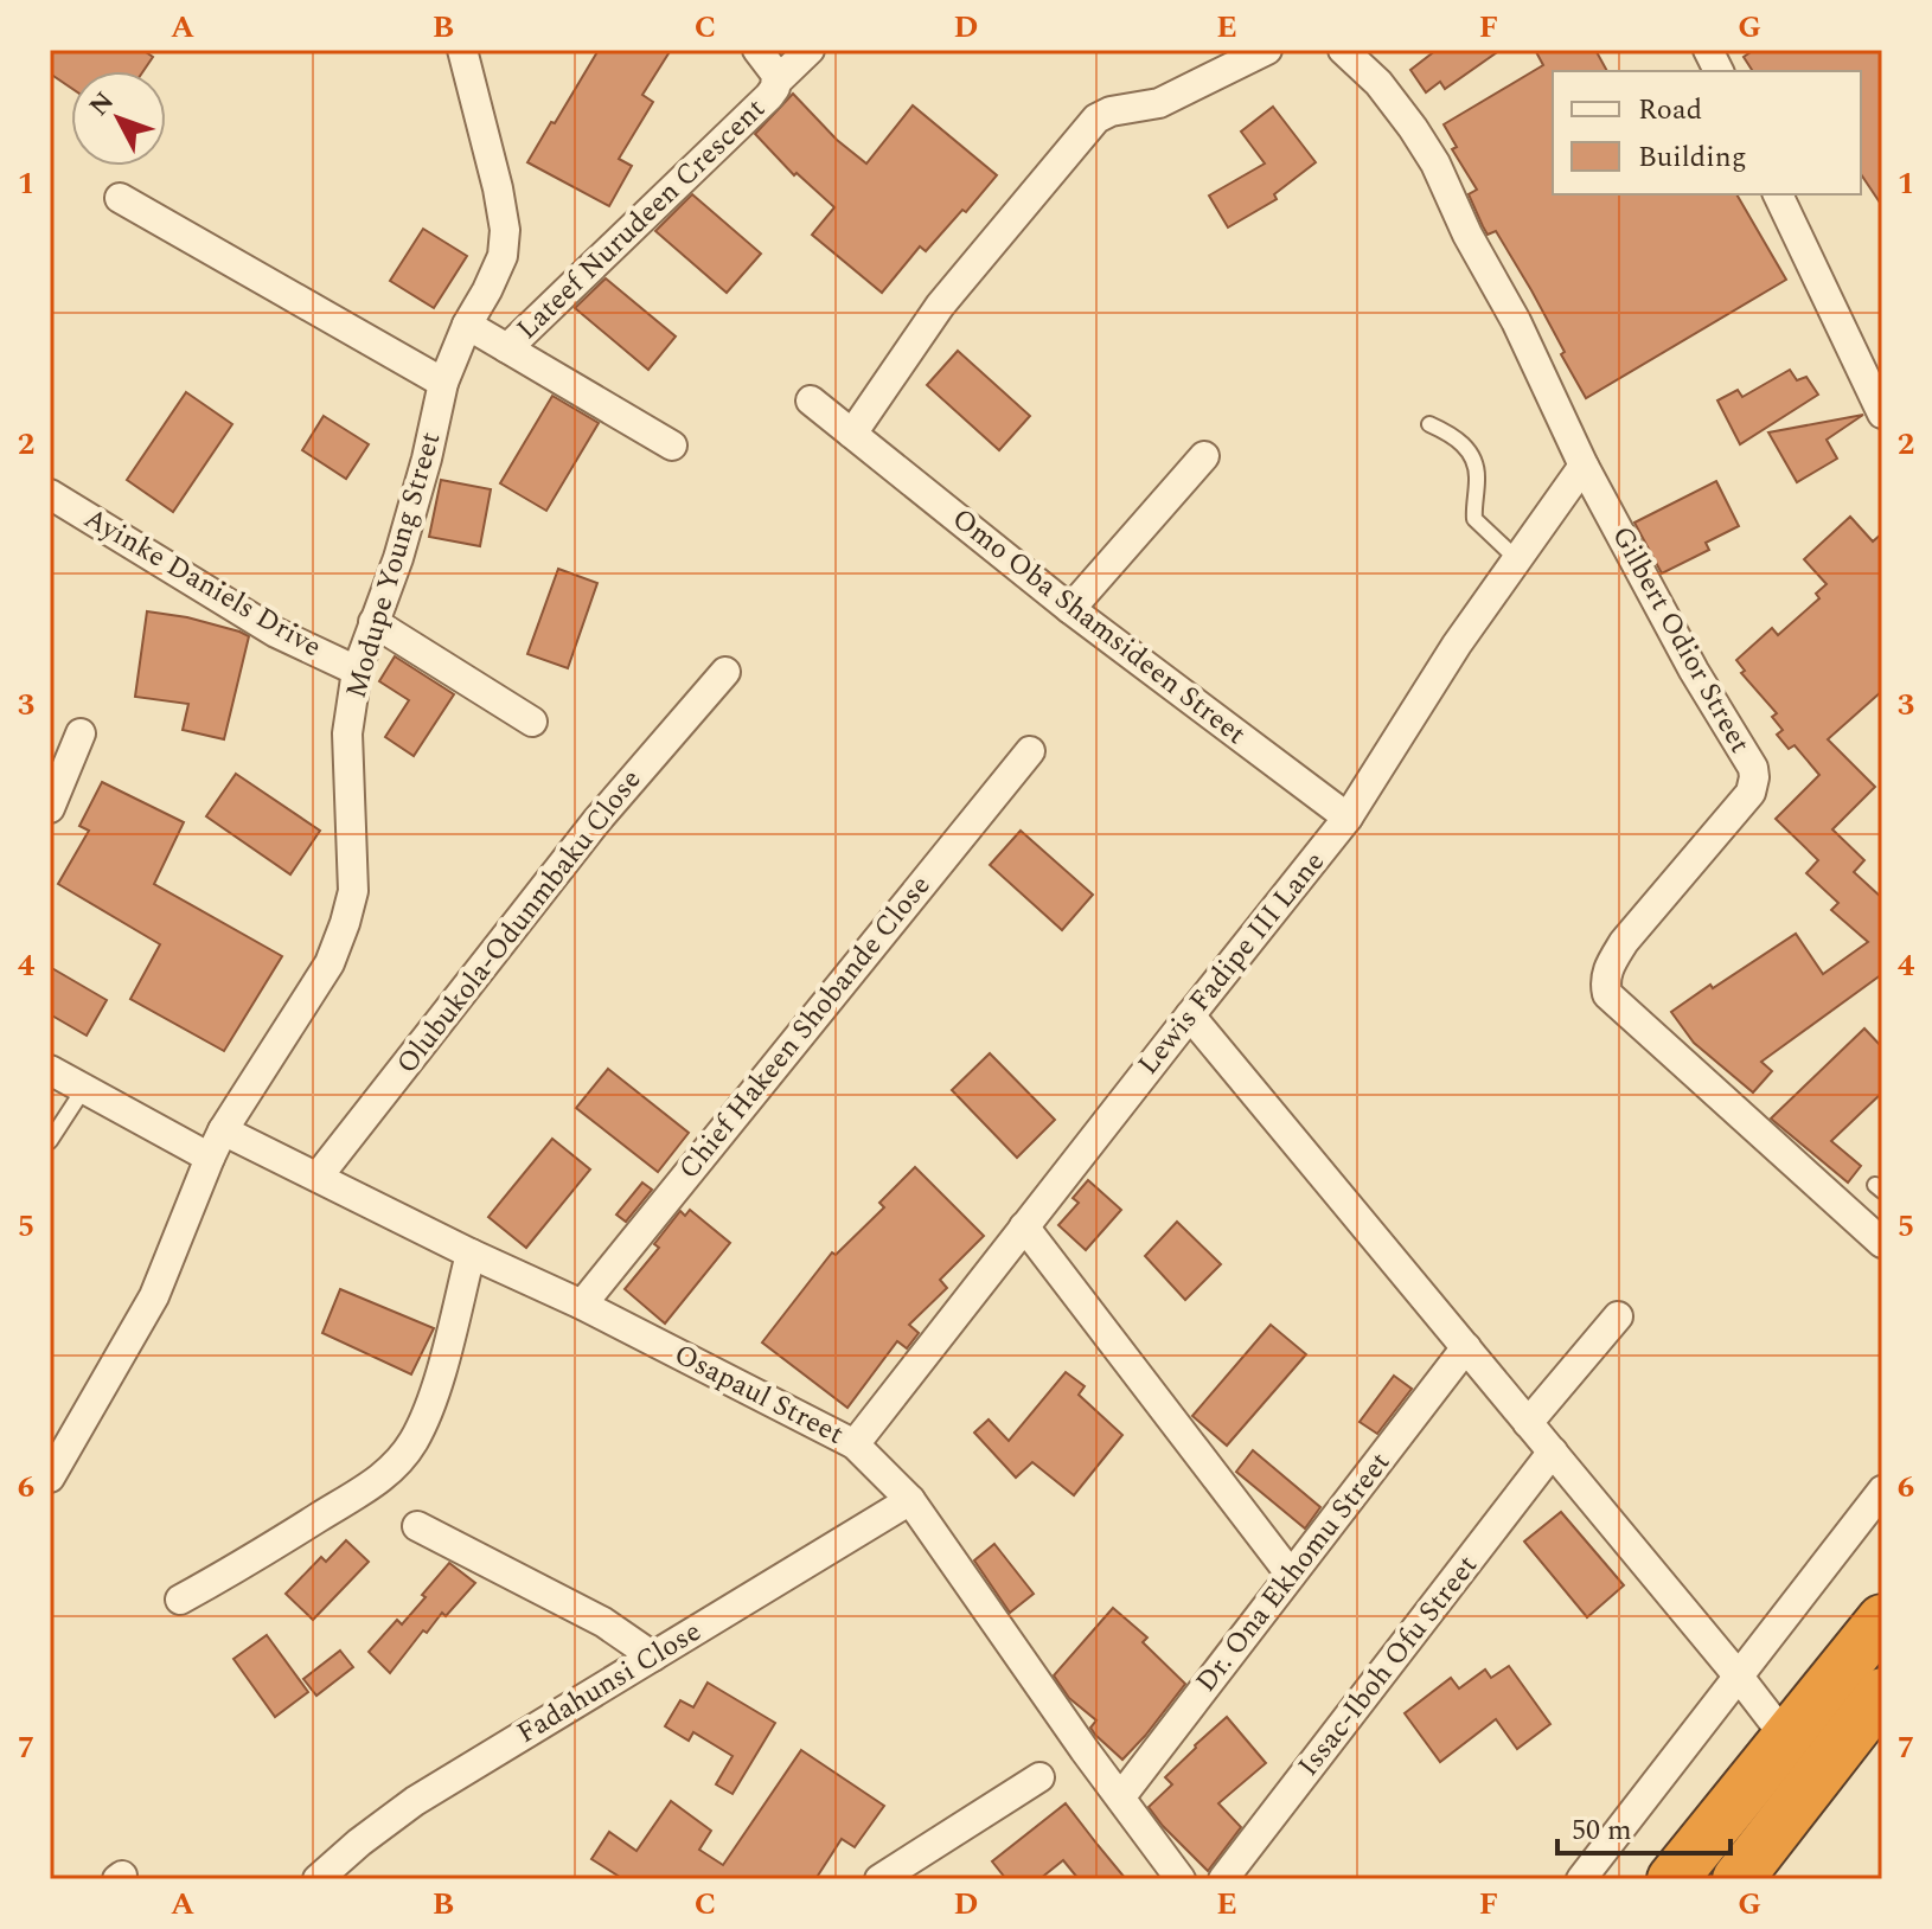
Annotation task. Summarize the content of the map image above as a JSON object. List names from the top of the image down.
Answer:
{
  "streets": {
    "street": [
      "Lateef Nurudeen Crescent",
      "Modupe Young Street",
      "Ayinke Daniels Drive",
      "Omo Oba Shamsideen Street",
      "Gilbert Odior Street",
      "Olubukola-Odunmbaku Close",
      "Lewis Fadipe III Lane",
      "Chief Hakeen Shobande Close",
      "Osapaul Street",
      "Dr. Ona Ekhomu Street",
      "Issac-Iboh Ofu Street",
      "Fadahunsi Close"
    ]
  },
  "crossings": [
    ["Lateef Nurudeen Crescent", "Modupe Young Street"],
    ["Modupe Young Street", "Ayinke Daniels Drive"],
    ["Modupe Young Street", "Osapaul Street"],
    ["Omo Oba Shamsideen Street", "Lewis Fadipe III Lane"],
    ["Gilbert Odior Street", "Lewis Fadipe III Lane"],
    ["Olubukola-Odunmbaku Close", "Osapaul Street"],
    ["Lewis Fadipe III Lane", "Osapaul Street"],
    ["Chief Hakeen Shobande Close", "Osapaul Street"],
    ["Osapaul Street", "Dr. Ona Ekhomu Street"],
    ["Osapaul Street", "Fadahunsi Close"]
  ],
  "legend": ["Road", "Building"],
  "scale_bar": "50 m",
  "north": "top left",
  "grid": {
    "columns": [
      "A",
      "B",
      "C",
      "D",
      "E",
      "F",
      "G"
    ],
    "rows": [
      "1",
      "2",
      "3",
      "4",
      "5",
      "6",
      "7"
    ]
  }
}
